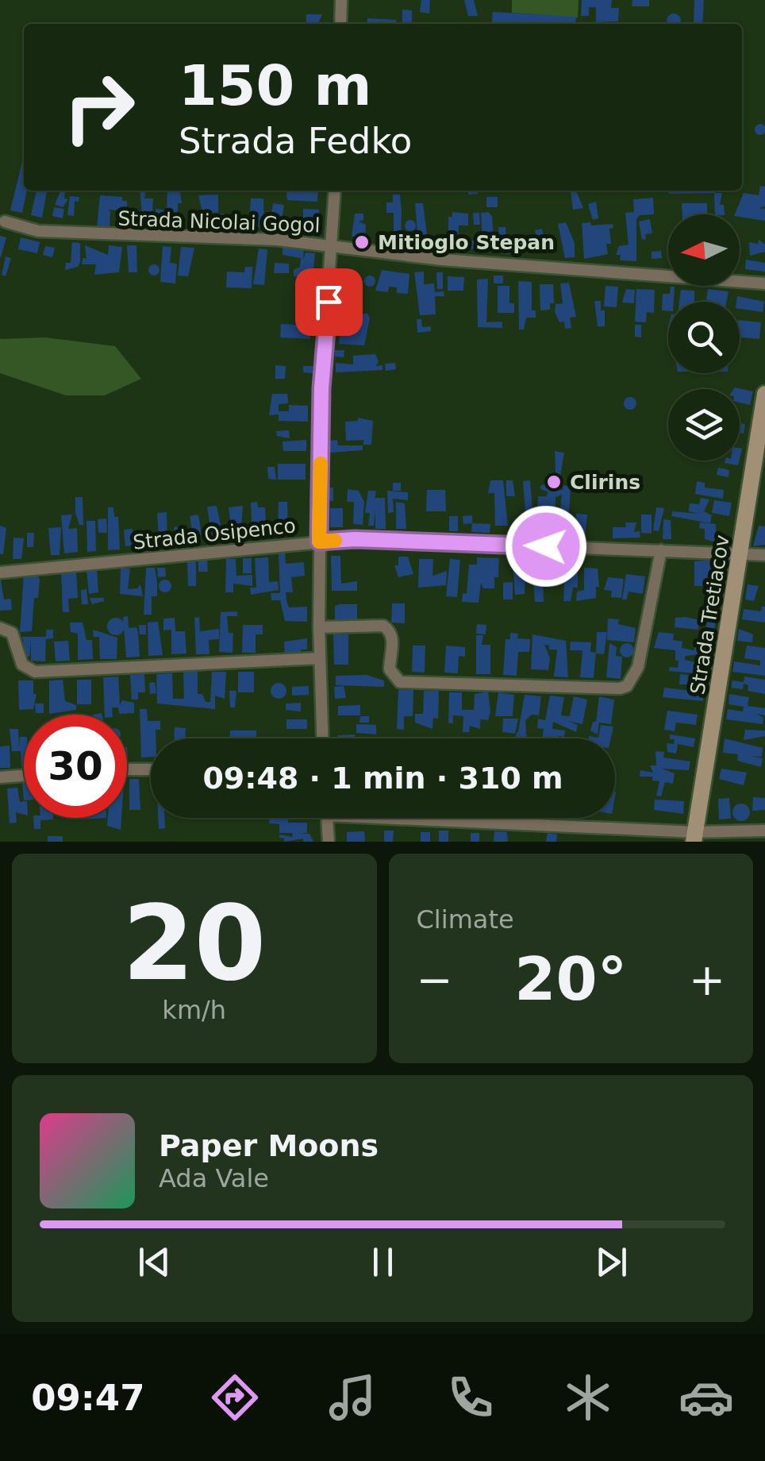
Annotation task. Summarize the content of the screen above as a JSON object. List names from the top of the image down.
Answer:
{
  "streets": {
    "street": ["Strada Nicolai Gogol", "Strada Osipenco", "Strada Tretiacov"]
  },
  "crossings": [
    ["Strada Osipenco", "Strada Tretiacov"]
  ],
  "places": ["Mitioglo Stepan", "Clirins"],
  "north": "left",
  "page": {
    "turn": ["150 m", "Strada Fedko"],
    "limit": "30",
    "trip": "09:48 · 1 min · 310 m",
    "tile": [
      ["20", "km/h"],
      "Climate"
    ],
    "heat": ["−", "20°", "+"],
    "song": ["Paper Moons", "Ada Vale"],
    "tabs": "09:47"
  }
}
